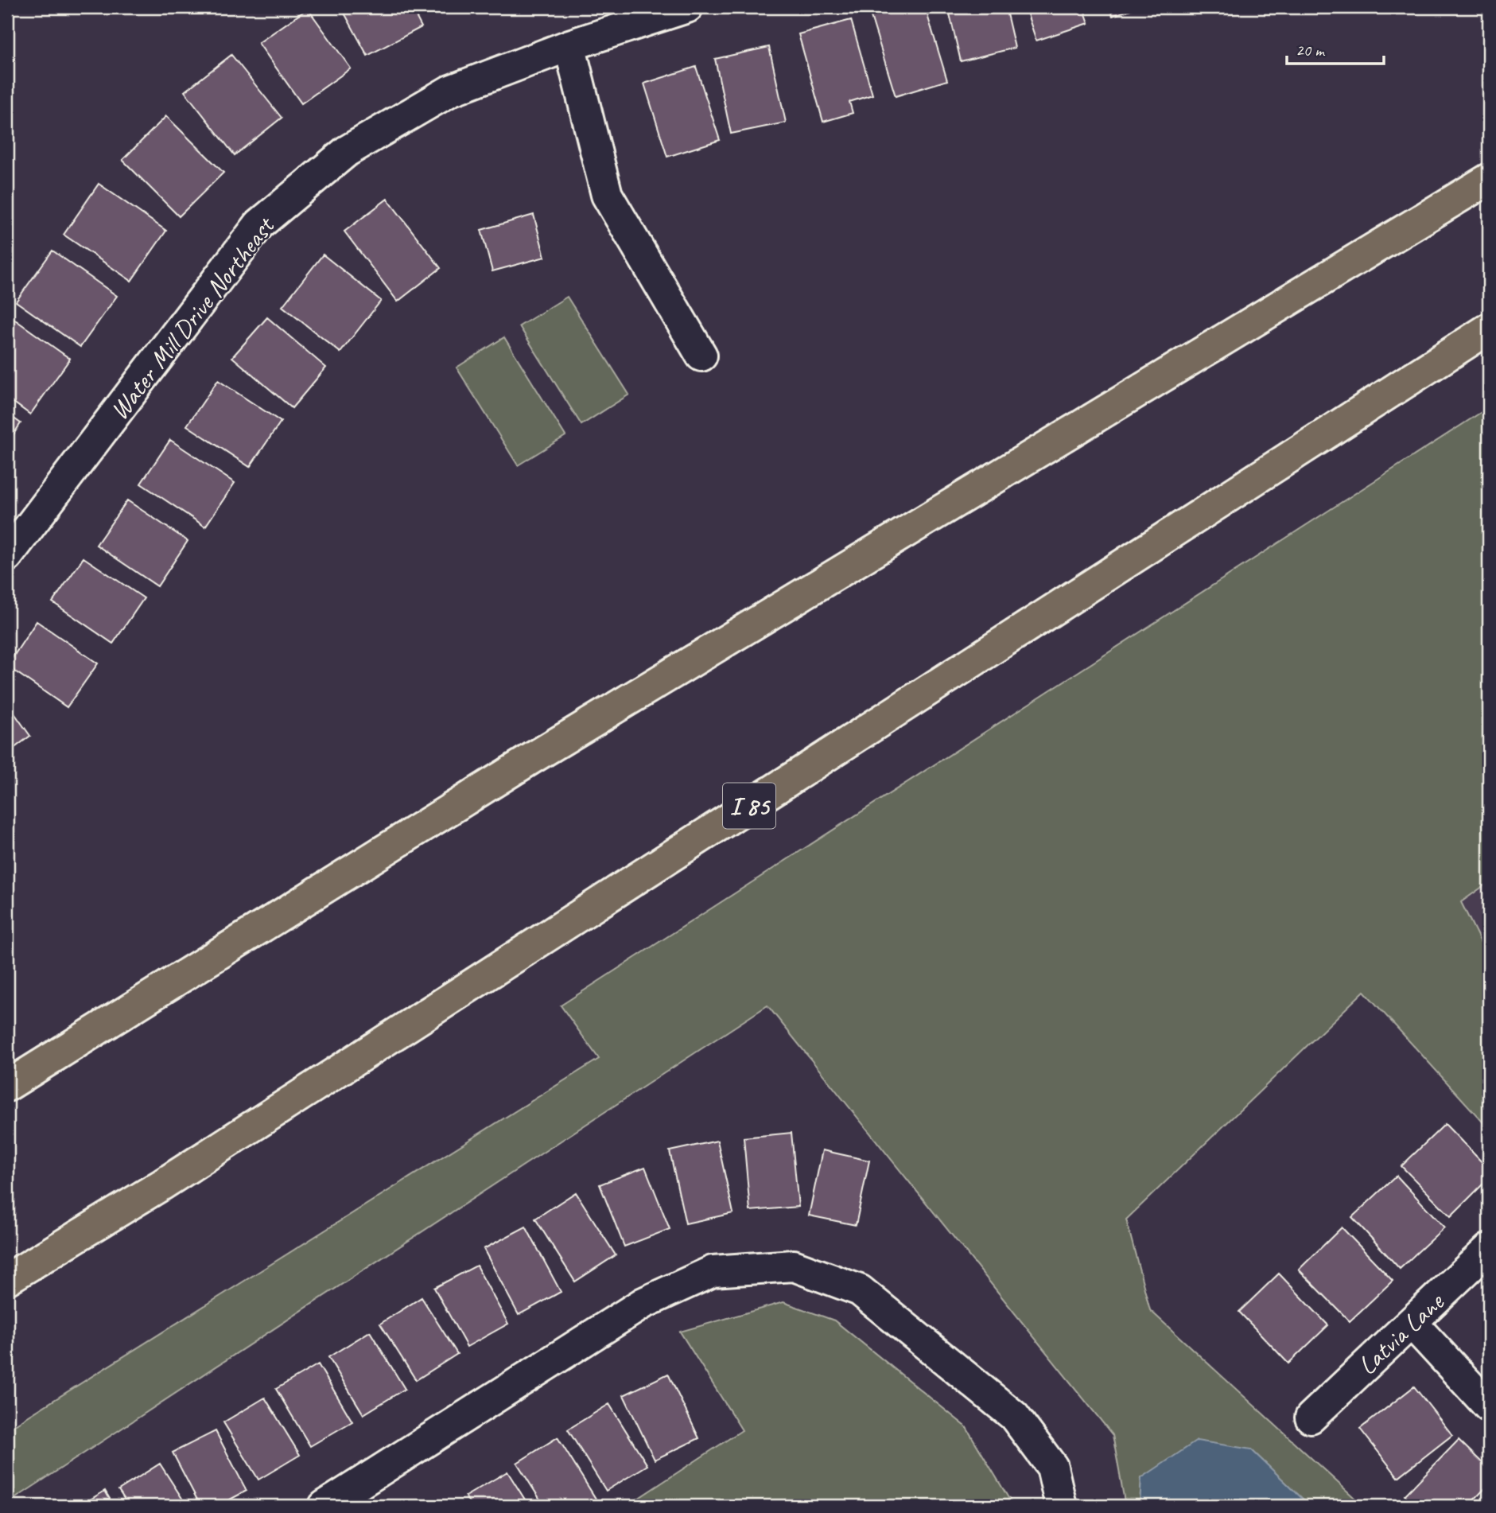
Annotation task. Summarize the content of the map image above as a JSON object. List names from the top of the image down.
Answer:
{
  "streets": {
    "highway": ["I 85"],
    "street": ["Water Mill Drive Northeast", "Latvia Lane"]
  },
  "scale_bar": "20 m"
}
